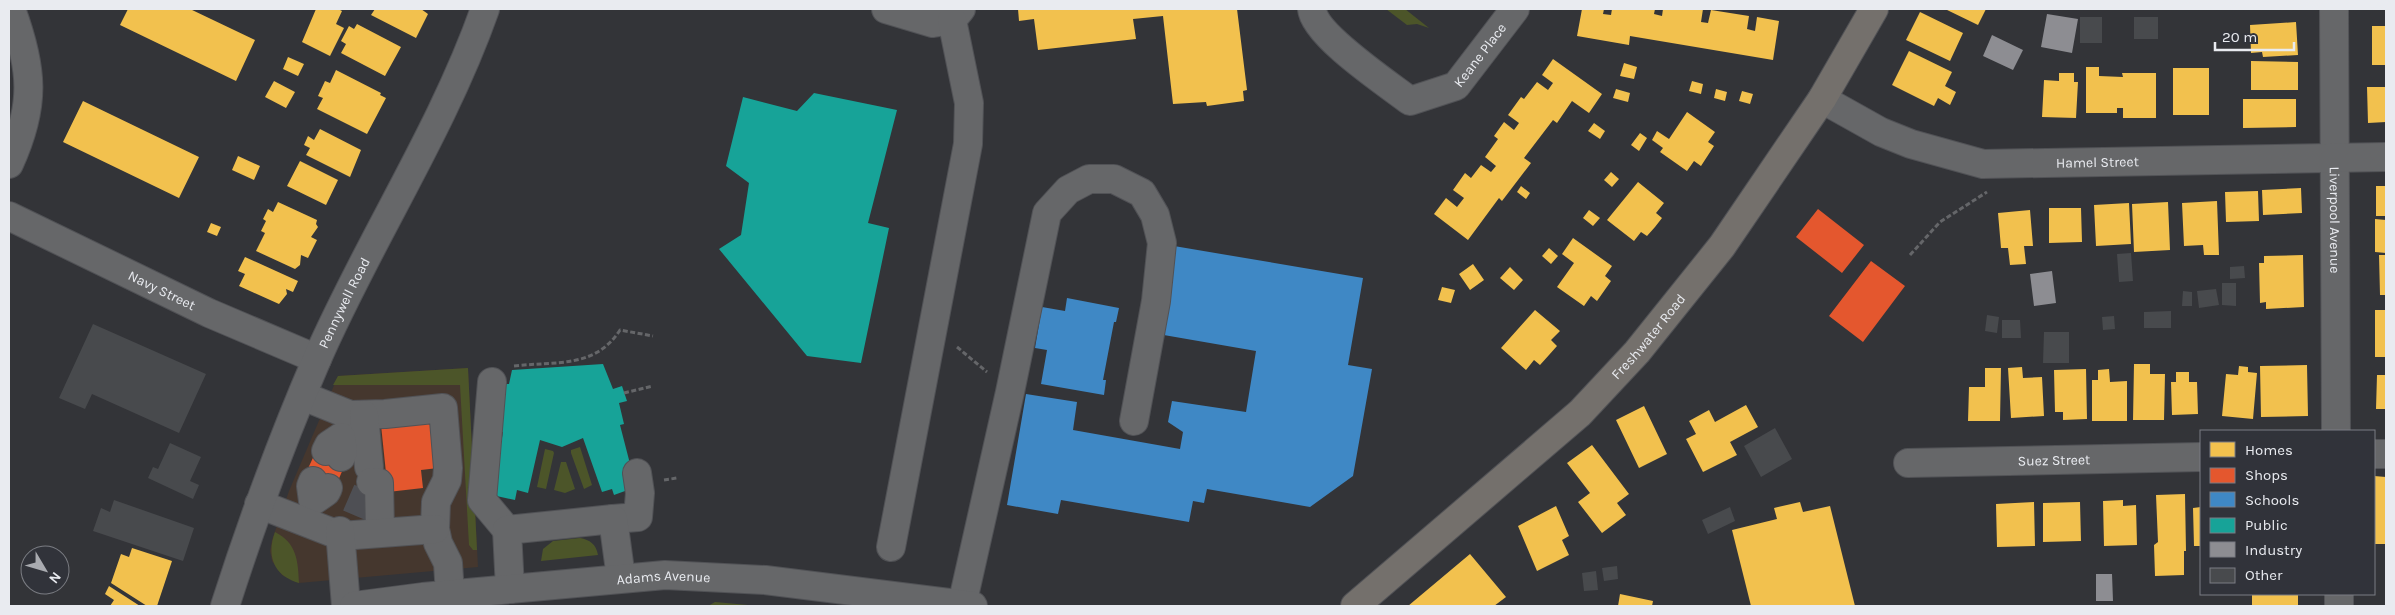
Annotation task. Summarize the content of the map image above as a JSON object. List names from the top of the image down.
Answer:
{
  "streets": {
    "main road": ["Freshwater Road"],
    "street": [
      "Keane Place",
      "Hamel Street",
      "Liverpool Avenue",
      "Navy Street",
      "Pennywell Road",
      "Suez Street",
      "Adams Avenue"
    ]
  },
  "crossings": [
    ["Hamel Street", "Liverpool Avenue"],
    ["Hamel Street", "Freshwater Road"],
    ["Navy Street", "Pennywell Road"]
  ],
  "legend": [
    "Homes",
    "Shops",
    "Schools",
    "Public",
    "Industry",
    "Other"
  ],
  "scale_bar": "20 m",
  "north": "bottom right"
}
